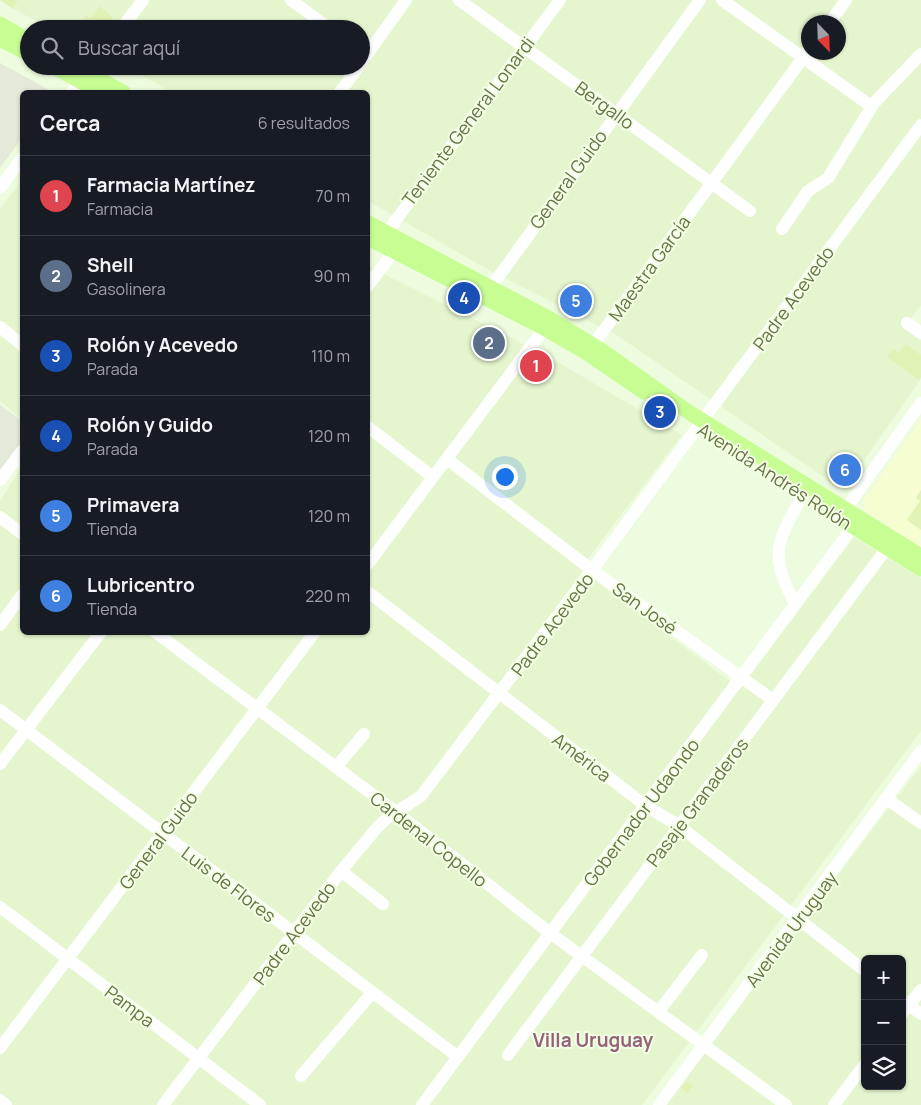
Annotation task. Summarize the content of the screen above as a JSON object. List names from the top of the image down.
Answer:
{
  "streets": {
    "main road": ["Avenida Andrés Rolón"],
    "street": [
      "Bergallo",
      "Teniente General Lonardi",
      "General Guido",
      "Maestra García",
      "Padre Acevedo",
      "San José",
      "América",
      "Pasaje Granaderos",
      "Gobernador Udaondo",
      "Cardenal Copello",
      "Luis de Flores",
      "Avenida Uruguay",
      "Pampa"
    ]
  },
  "crossings": [
    ["Bergallo", "Teniente General Lonardi"],
    ["Bergallo", "General Guido"],
    ["Bergallo", "Maestra García"],
    ["Teniente General Lonardi", "Avenida Andrés Rolón"],
    ["General Guido", "Avenida Andrés Rolón"],
    ["General Guido", "Cardenal Copello"],
    ["General Guido", "Luis de Flores"],
    ["General Guido", "Pampa"],
    ["Maestra García", "Avenida Andrés Rolón"],
    ["Padre Acevedo", "Avenida Andrés Rolón"],
    ["Padre Acevedo", "San José"],
    ["Padre Acevedo", "América"],
    ["Padre Acevedo", "Cardenal Copello"],
    ["Padre Acevedo", "Luis de Flores"],
    ["Padre Acevedo", "Pampa"],
    ["Avenida Andrés Rolón", "Pasaje Granaderos"],
    ["Avenida Andrés Rolón", "Gobernador Udaondo"],
    ["San José", "Pasaje Granaderos"],
    ["San José", "Gobernador Udaondo"],
    ["América", "Pasaje Granaderos"],
    ["América", "Gobernador Udaondo"],
    ["América", "Avenida Uruguay"],
    ["Pasaje Granaderos", "Cardenal Copello"],
    ["Gobernador Udaondo", "Cardenal Copello"],
    ["Gobernador Udaondo", "Luis de Flores"],
    ["Cardenal Copello", "Avenida Uruguay"]
  ],
  "districts": ["Villa Uruguay"],
  "north": "bottom right",
  "page": {
    "search": "Buscar aquí",
    "heading": ["Cerca", "6 resultados"],
    "list": [
      {
        "mark": "1",
        "name": "Farmacia Martínez",
        "note": "Farmacia",
        "value": "70 m"
      },
      {
        "mark": "2",
        "name": "Shell",
        "note": "Gasolinera",
        "value": "90 m"
      },
      {
        "mark": "3",
        "name": "Rolón y Acevedo",
        "note": "Parada",
        "value": "110 m"
      },
      {
        "mark": "4",
        "name": "Rolón y Guido",
        "note": "Parada",
        "value": "120 m"
      },
      {
        "mark": "5",
        "name": "Primavera",
        "note": "Tienda",
        "value": "120 m"
      },
      {
        "mark": "6",
        "name": "Lubricentro",
        "note": "Tienda",
        "value": "220 m"
      }
    ],
    "pins": [
      "4",
      "5",
      "2",
      "1",
      "3",
      "6"
    ],
    "map_buttons": ["+", "−"]
  }
}
